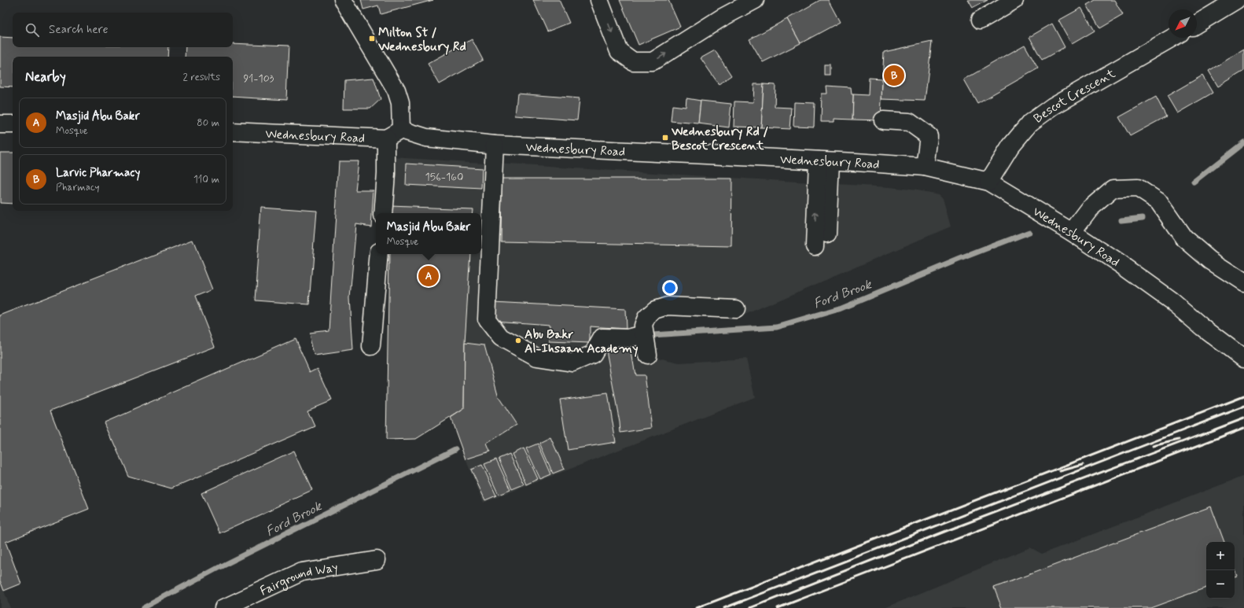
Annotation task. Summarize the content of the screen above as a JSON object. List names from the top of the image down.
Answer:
{
  "streets": {
    "street": ["Bescot Crescent", "Wednesbury Road", "Fairground Way"]
  },
  "crossings": [
    ["Bescot Crescent", "Wednesbury Road"]
  ],
  "water": ["Ford Brook"],
  "places": {
    "transit": ["Milton St / Wednesbury Rd", "Wednesbury Rd / Bescot Crescent"],
    "other": ["Abu Bakr Al-Ihsaan Academy"]
  },
  "house_numbers": ["91-103", "156-160"],
  "north": "bottom left",
  "page": {
    "search": "Search here",
    "heading": ["Nearby", "2 results"],
    "pins": ["B", "A"],
    "list": [
      {
        "mark": "A",
        "name": "Masjid Abu Bakr",
        "note": "Mosque",
        "value": "80 m"
      },
      {
        "mark": "B",
        "name": "Larvic Pharmacy",
        "note": "Pharmacy",
        "value": "110 m"
      }
    ],
    "popup": ["Masjid Abu Bakr", "Mosque"],
    "map_buttons": ["+", "−"]
  }
}
